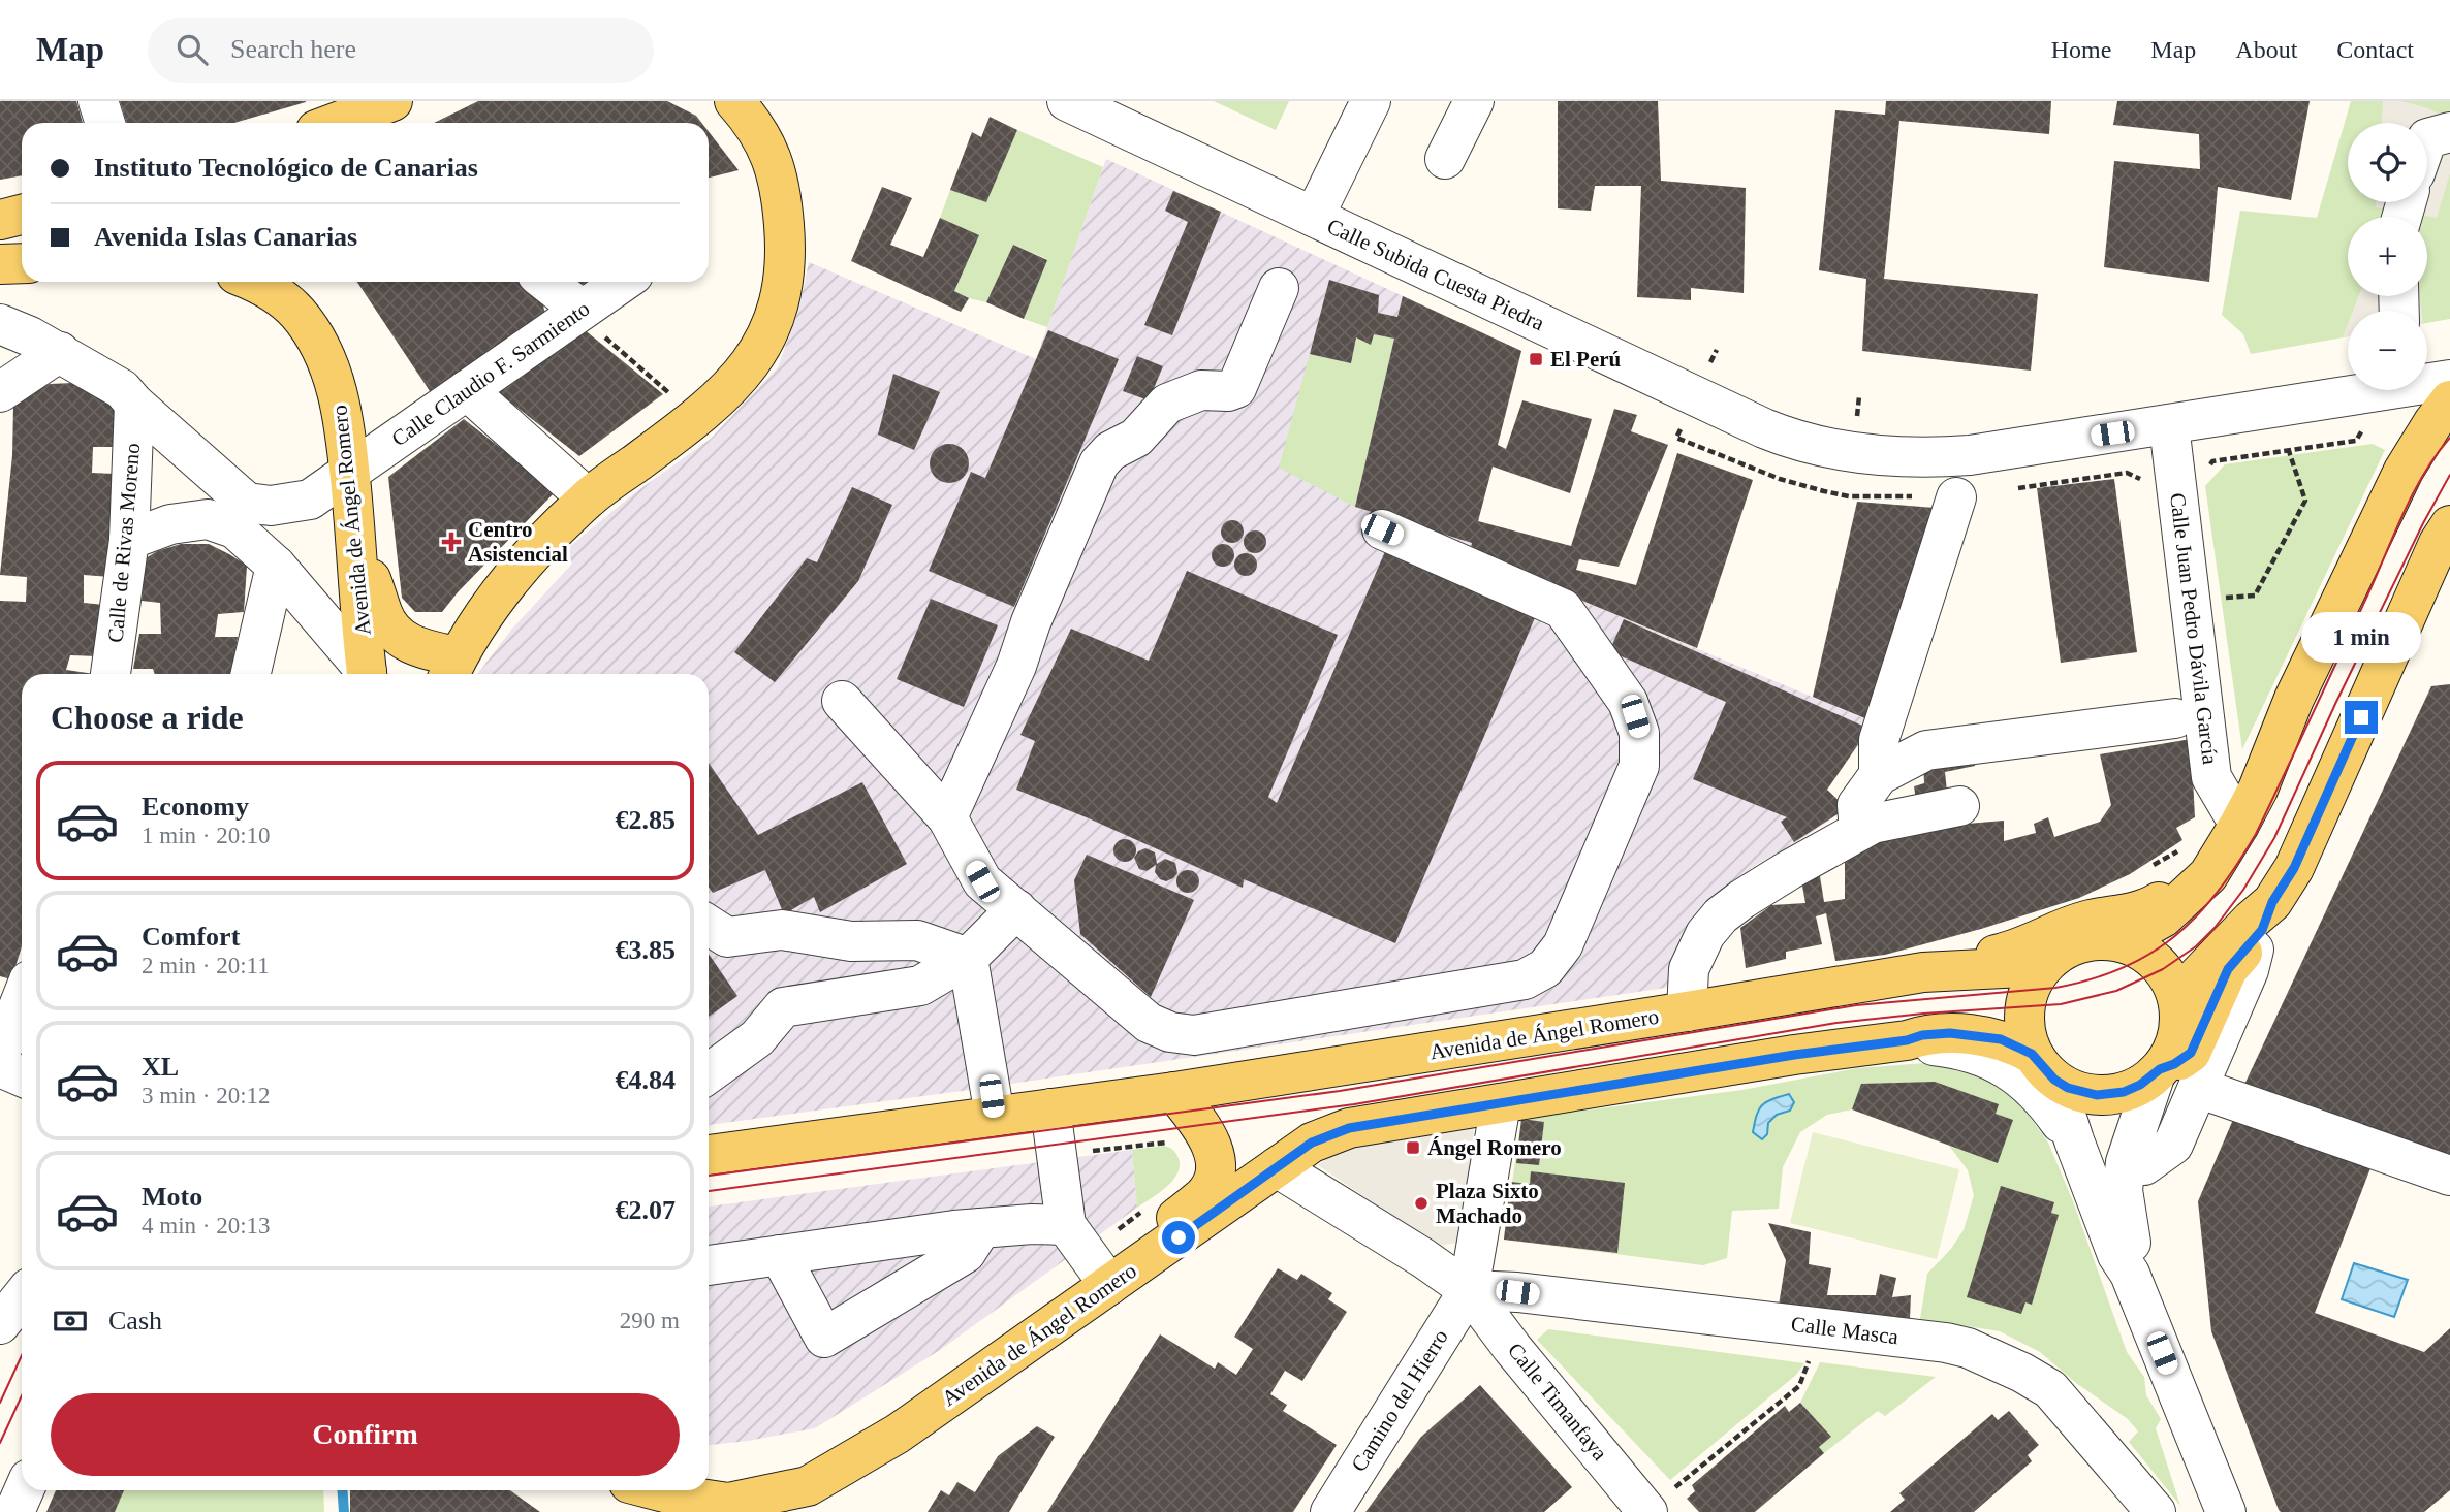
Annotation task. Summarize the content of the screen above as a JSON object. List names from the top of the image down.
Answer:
{
  "streets": {
    "main road": ["Avenida de Ángel Romero"],
    "street": [
      "Calle Subida Cuesta Piedra",
      "Calle Claudio F. Sarmiento",
      "Calle de Rivas Moreno",
      "Calle Juan Pedro Dávila García",
      "Calle Masca",
      "Camino del Hierro",
      "Calle Timanfaya"
    ]
  },
  "crossings": [
    ["Calle Subida Cuesta Piedra", "Calle Juan Pedro Dávila García"],
    ["Calle Claudio F. Sarmiento", "Avenida de Ángel Romero"],
    ["Calle Claudio F. Sarmiento", "Calle de Rivas Moreno"],
    ["Calle Masca", "Camino del Hierro"],
    ["Calle Masca", "Calle Timanfaya"],
    ["Camino del Hierro", "Calle Timanfaya"]
  ],
  "places": {
    "transit": ["El Perú", "Ángel Romero"],
    "health": ["Centro Asistencial"],
    "other": ["Plaza Sixto Machado"]
  },
  "page": {
    "header": "Map",
    "search": "Search here",
    "nav": [
      "Home",
      "Map",
      "About",
      "Contact"
    ],
    "map_buttons": ["+", "−"],
    "banner": ["Instituto Tecnológico de Canarias", "Avenida Islas Canarias"],
    "bubble": "1 min",
    "heading": "Choose a ride",
    "list": [
      {
        "name": "Economy",
        "note": "1 min · 20:10",
        "value": "€2.85"
      },
      {
        "name": "Comfort",
        "note": "2 min · 20:11",
        "value": "€3.85"
      },
      {
        "name": "XL",
        "note": "3 min · 20:12",
        "value": "€4.84"
      },
      {
        "name": "Moto",
        "note": "4 min · 20:13",
        "value": "€2.07"
      }
    ],
    "pay": ["Cash", "290 m"],
    "buttons": "Confirm"
  }
}
